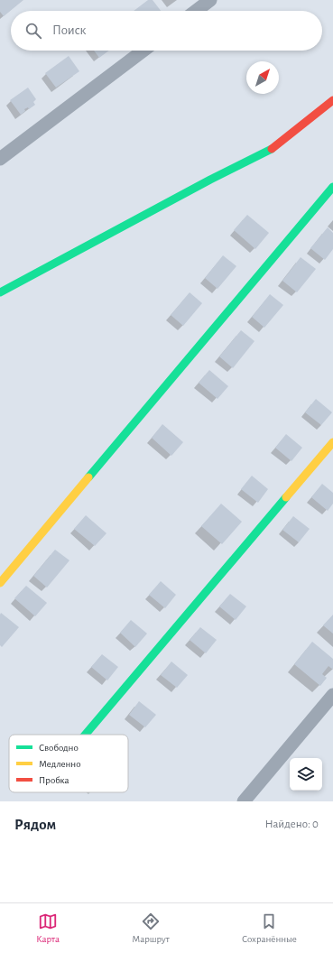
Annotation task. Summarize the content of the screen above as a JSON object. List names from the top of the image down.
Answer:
{
  "legend": ["Свободно", "Медленно", "Пробка"],
  "north": "top right",
  "page": {
    "search": "Поиск",
    "heading": ["Рядом", "Найдено: 0"],
    "nav": ["Карта", "Маршрут", "Сохранённые"]
  }
}
